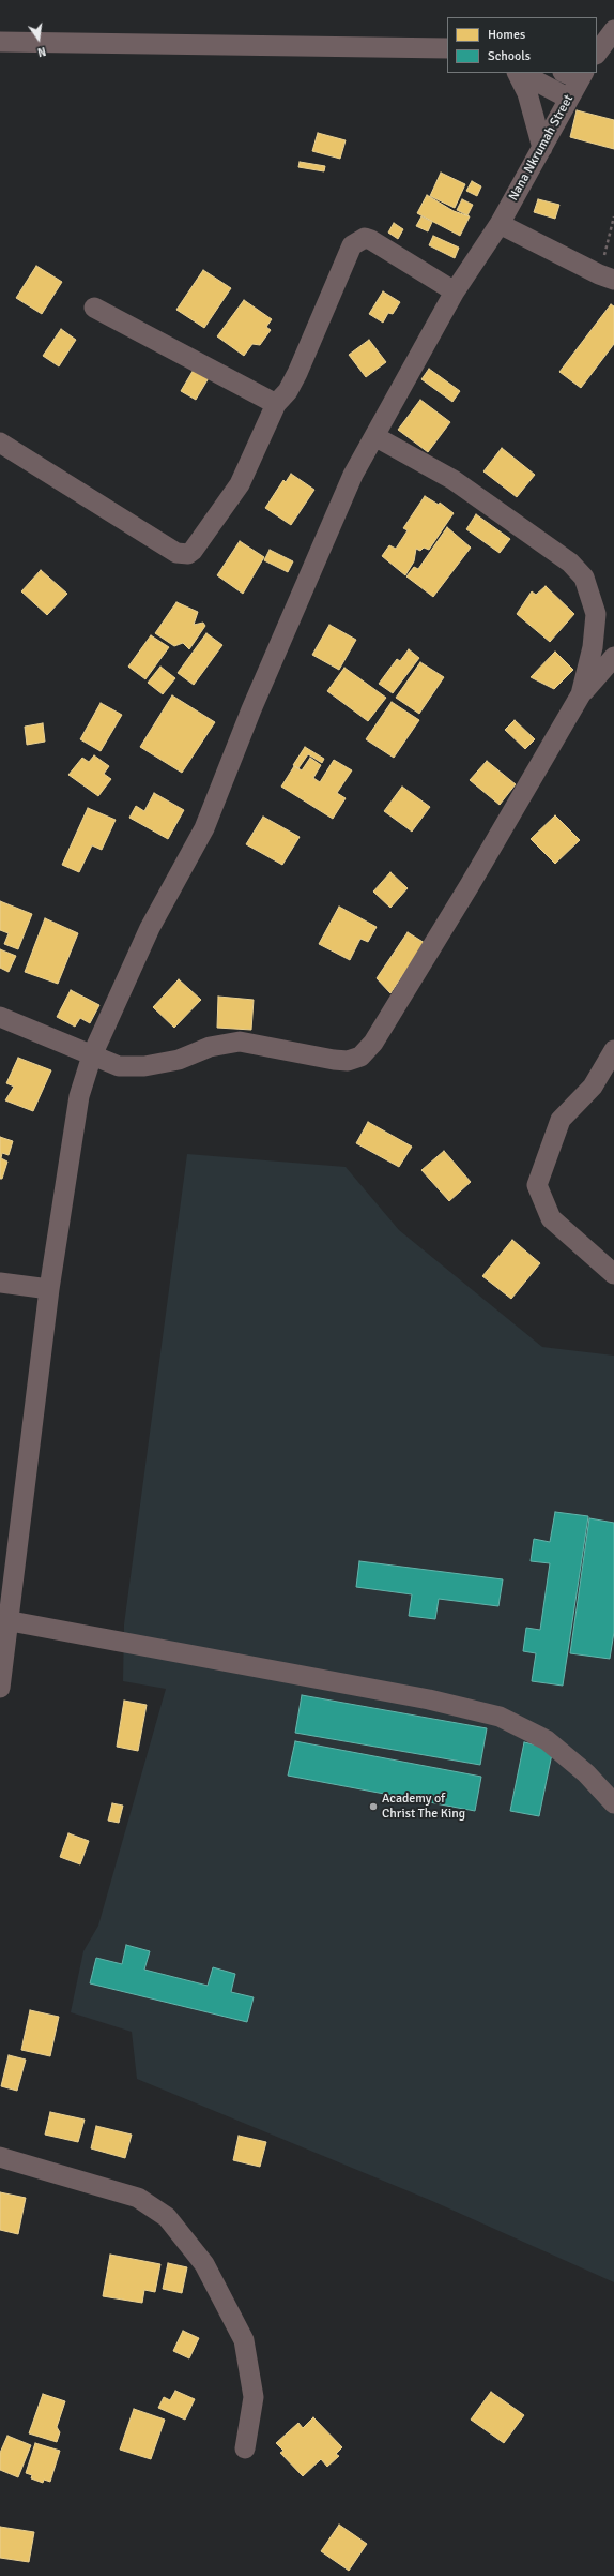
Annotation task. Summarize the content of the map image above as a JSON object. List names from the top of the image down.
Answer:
{
  "streets": {
    "street": ["Nana Nkrumah Street"]
  },
  "places": ["Academy of Christ The King"],
  "legend": ["Homes", "Schools"],
  "north": "bottom"
}
